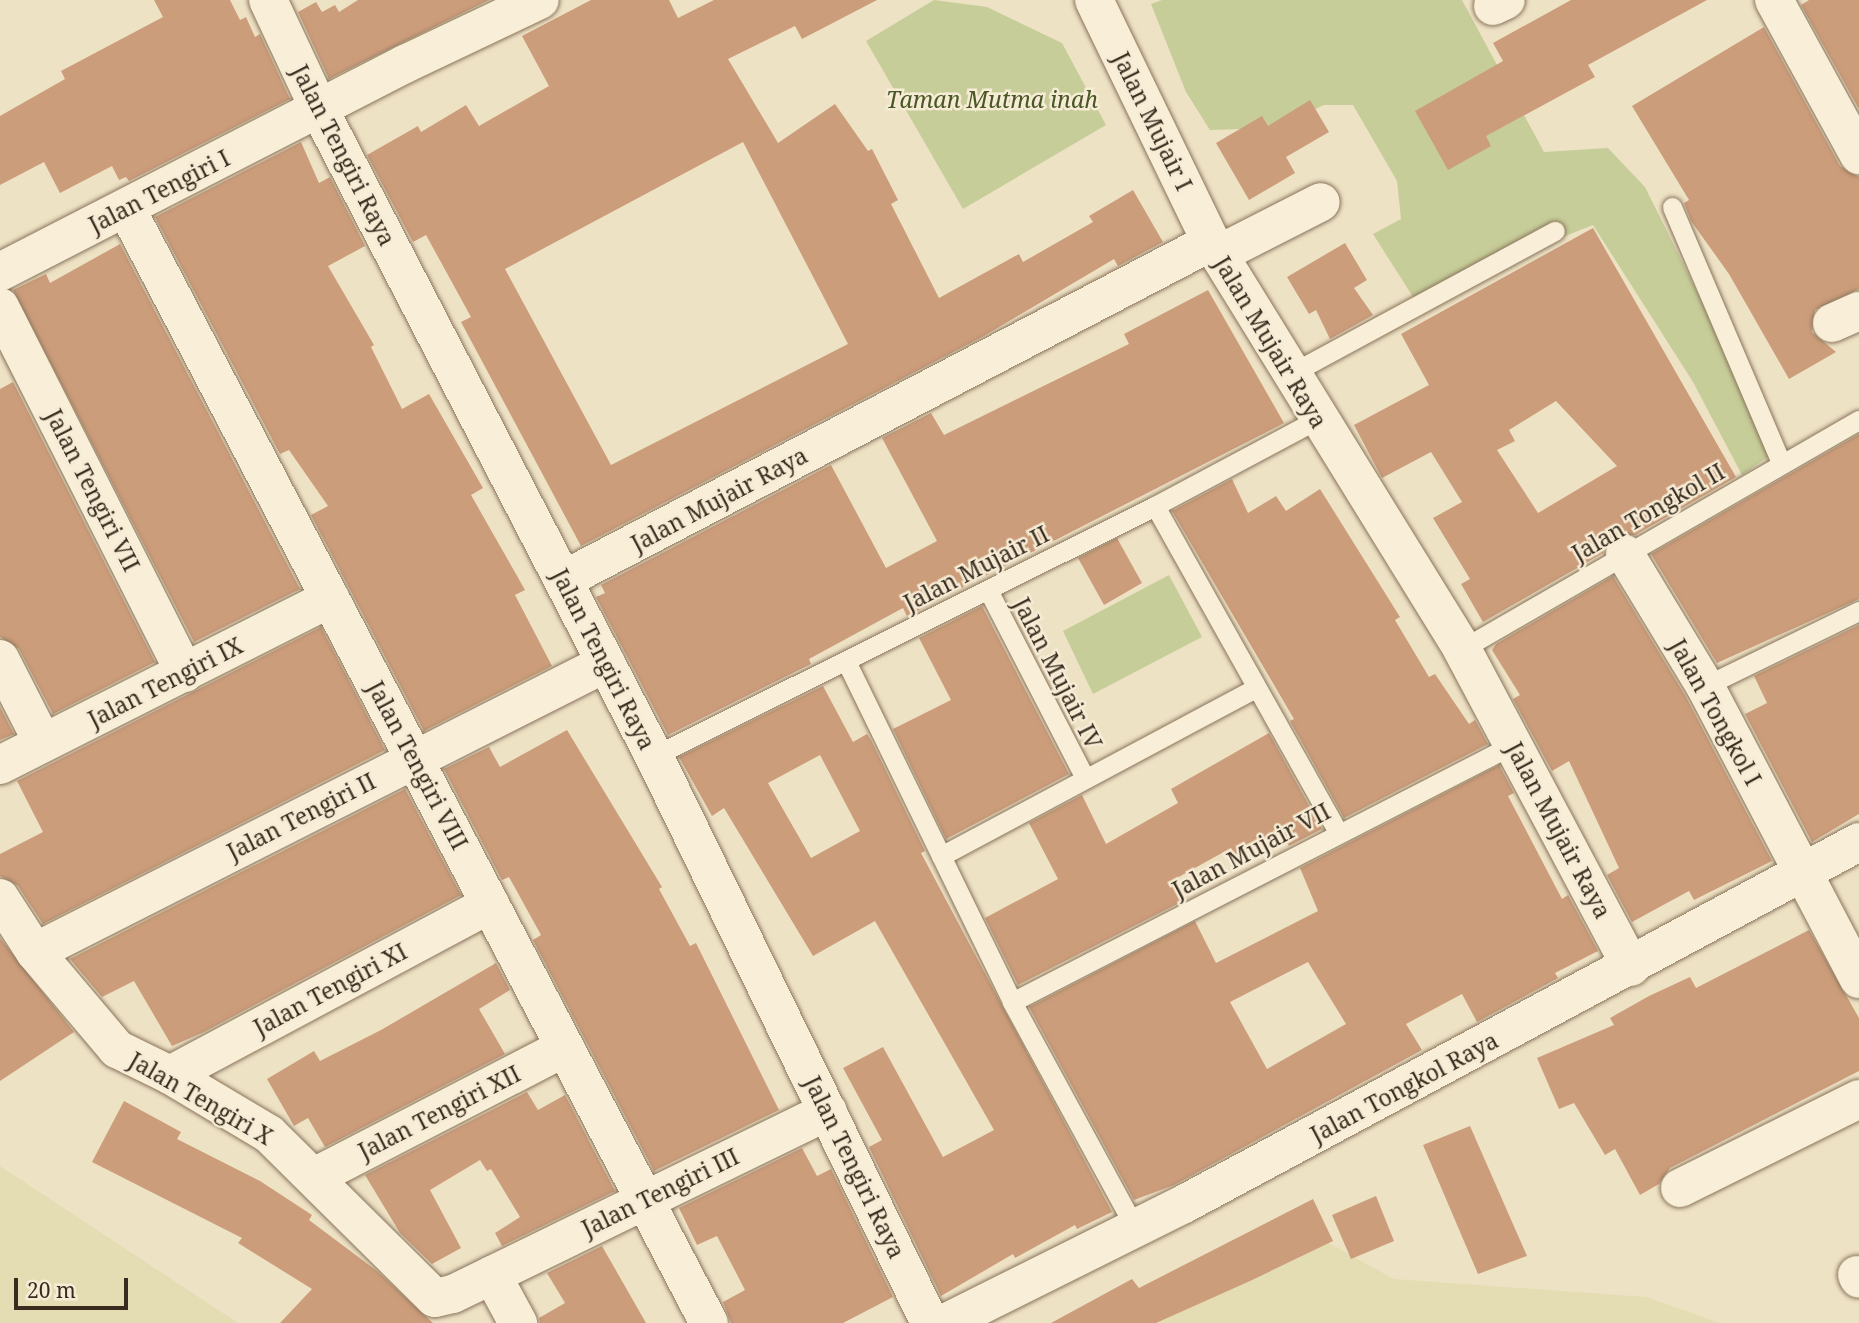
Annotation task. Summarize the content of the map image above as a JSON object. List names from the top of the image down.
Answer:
{
  "streets": {
    "street": [
      "Jalan Mujair I",
      "Jalan Tengiri Raya",
      "Jalan Tengiri I",
      "Jalan Mujair Raya",
      "Jalan Tengiri VII",
      "Jalan Tengiri IX",
      "Jalan Tongkol I",
      "Jalan Tengiri VIII",
      "Jalan Tengiri II",
      "Jalan Tengiri XI",
      "Jalan Tongkol Raya",
      "Jalan Tengiri X",
      "Jalan Tengiri XII",
      "Jalan Tengiri III"
    ],
    "lane": [
      "Jalan Tongkol II",
      "Jalan Mujair II",
      "Jalan Mujair IV",
      "Jalan Mujair VII"
    ]
  },
  "crossings": [
    ["Jalan Mujair I", "Jalan Mujair Raya"],
    ["Jalan Tengiri Raya", "Jalan Tengiri I"],
    ["Jalan Tengiri Raya", "Jalan Mujair Raya"],
    ["Jalan Tengiri Raya", "Jalan Mujair II"],
    ["Jalan Tengiri Raya", "Jalan Tengiri II"],
    ["Jalan Tengiri Raya", "Jalan Tengiri III"],
    ["Jalan Tengiri I", "Jalan Tengiri VIII"],
    ["Jalan Mujair Raya", "Jalan Tongkol II"],
    ["Jalan Mujair Raya", "Jalan Mujair II"],
    ["Jalan Mujair Raya", "Jalan Mujair VII"],
    ["Jalan Mujair Raya", "Jalan Tongkol Raya"],
    ["Jalan Tengiri VII", "Jalan Tengiri IX"],
    ["Jalan Tongkol II", "Jalan Tongkol I"],
    ["Jalan Mujair II", "Jalan Mujair IV"],
    ["Jalan Tengiri IX", "Jalan Tengiri VIII"],
    ["Jalan Tongkol I", "Jalan Tongkol Raya"],
    ["Jalan Tengiri VIII", "Jalan Tengiri II"],
    ["Jalan Tengiri VIII", "Jalan Tengiri XI"],
    ["Jalan Tengiri VIII", "Jalan Tengiri XII"],
    ["Jalan Tengiri VIII", "Jalan Tengiri III"],
    ["Jalan Tengiri II", "Jalan Tengiri X"],
    ["Jalan Tengiri XI", "Jalan Tengiri X"],
    ["Jalan Tengiri X", "Jalan Tengiri XII"],
    ["Jalan Tengiri X", "Jalan Tengiri III"]
  ],
  "parks": ["Taman Mutma inah"],
  "scale_bar": "20 m"
}
